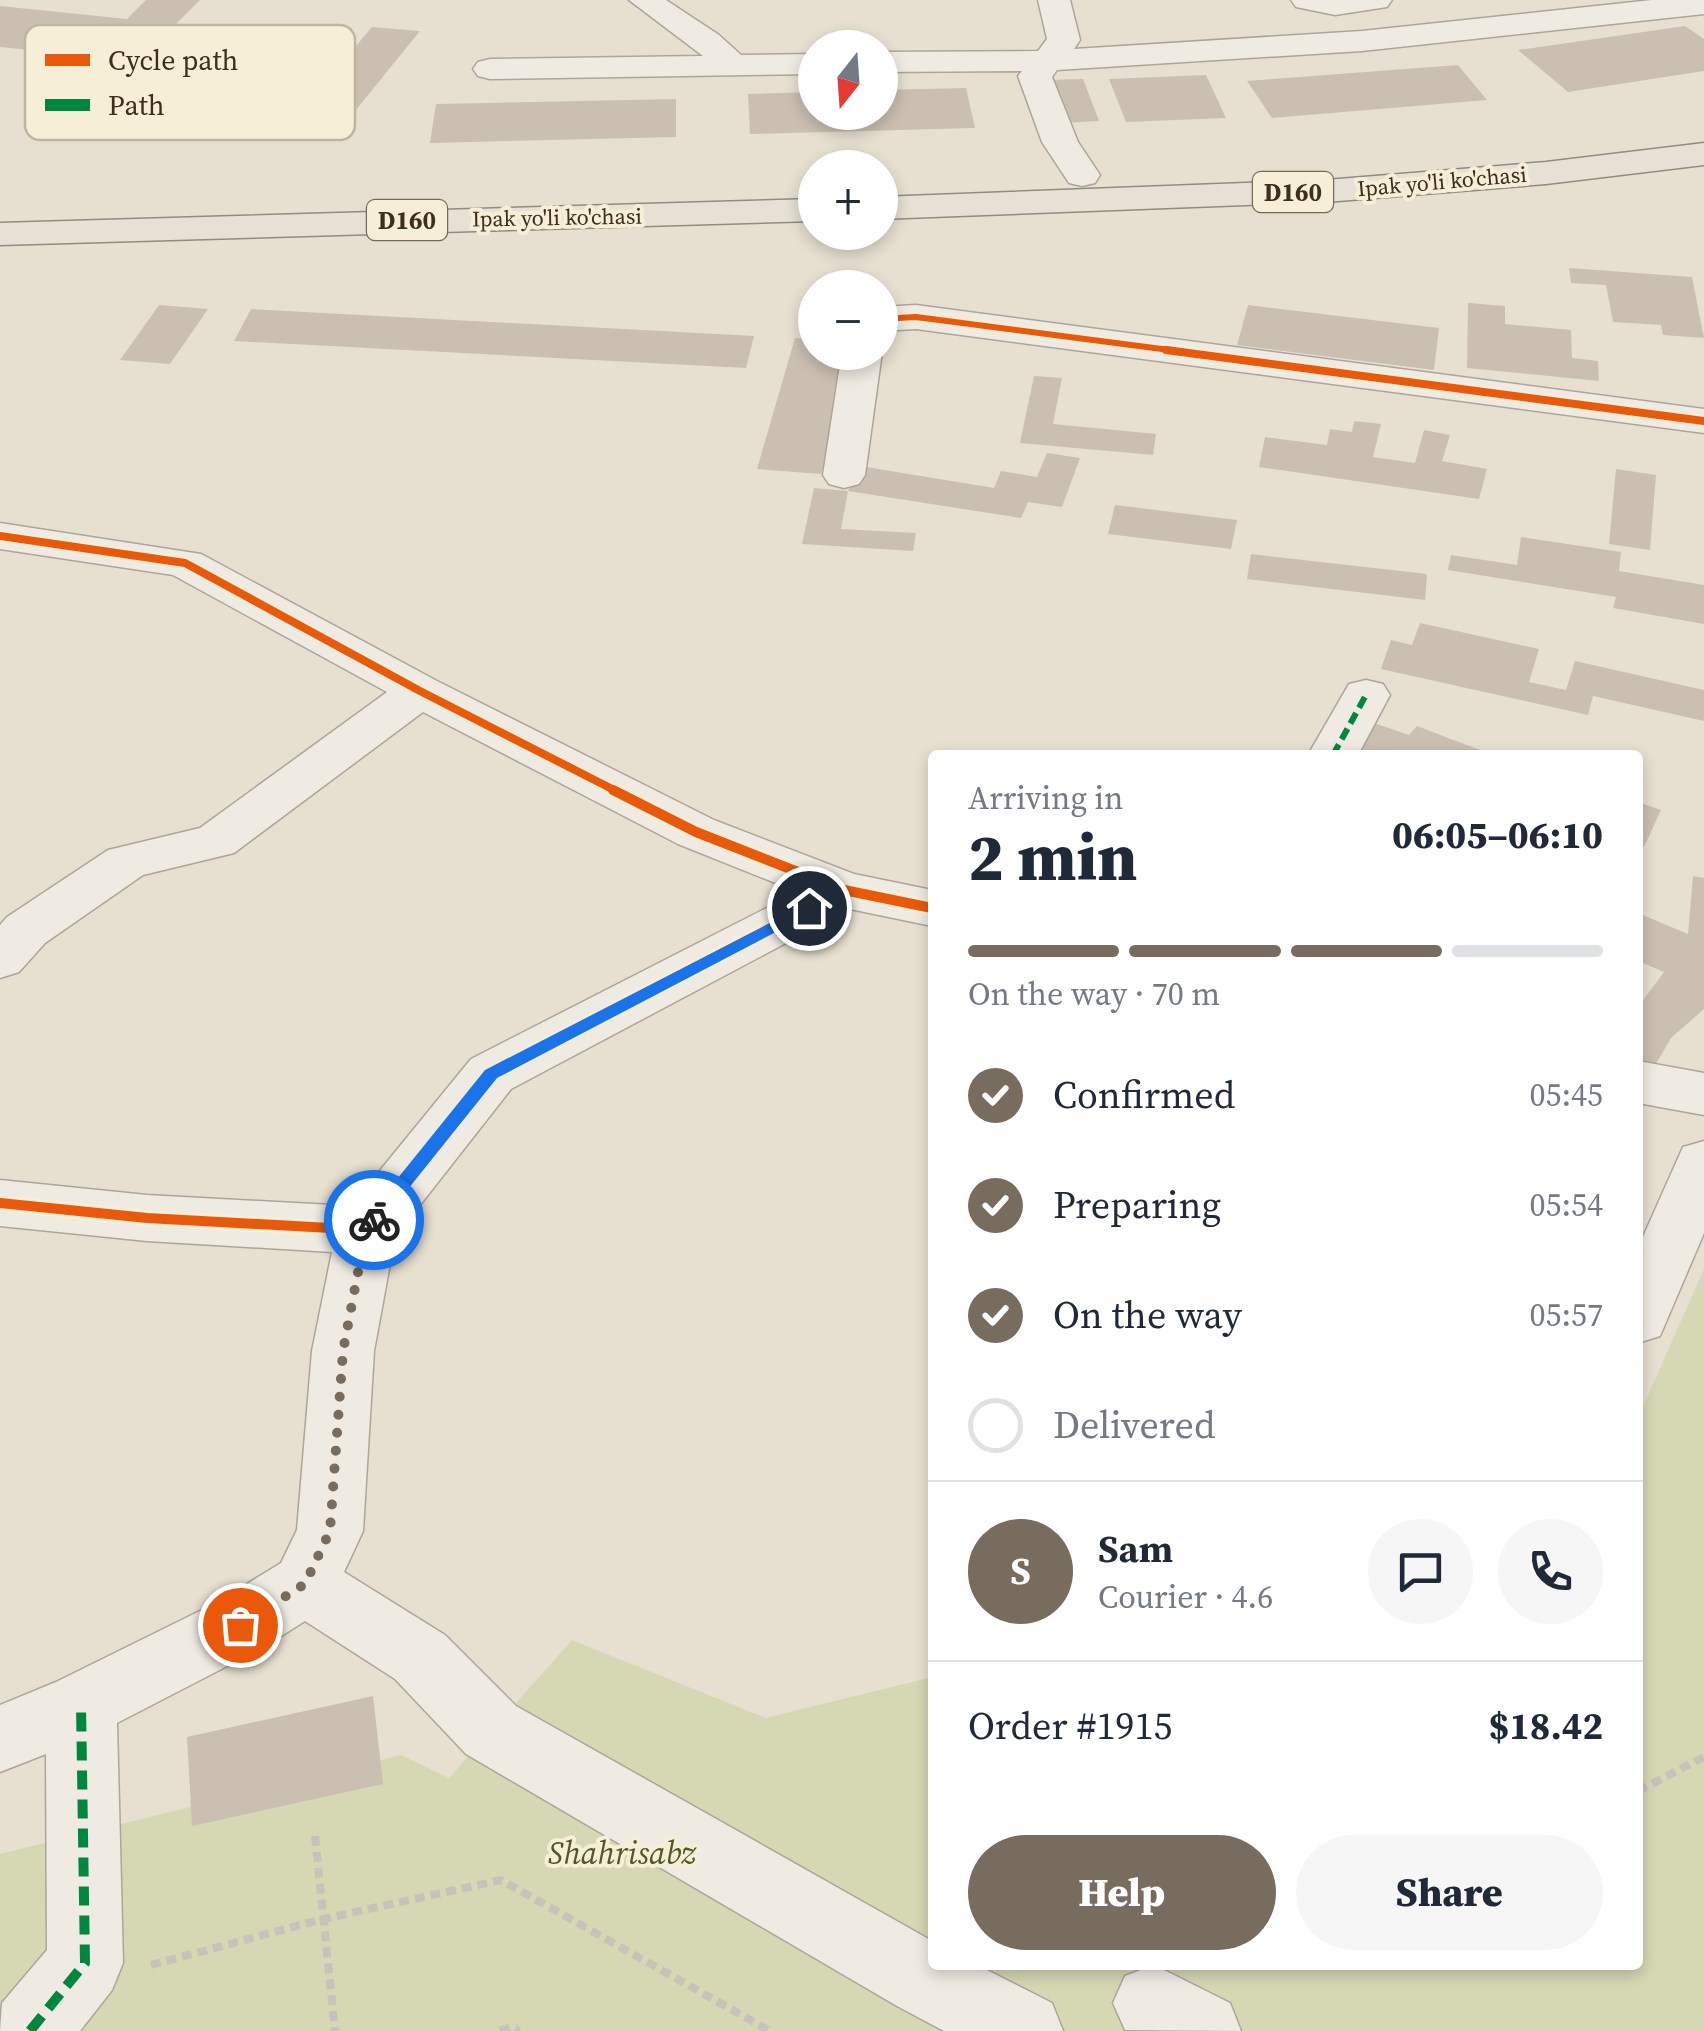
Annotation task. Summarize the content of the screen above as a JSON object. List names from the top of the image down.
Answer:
{
  "streets": {
    "main road": ["Ipak yo'li ko'chasi", "D160"]
  },
  "parks": ["Shahrisabz"],
  "legend": ["Cycle path", "Path"],
  "north": "bottom",
  "page": {
    "map_buttons": ["+", "−"],
    "heading": ["2 min", "Arriving in", "06:05–06:10"],
    "panel": [
      "Sam",
      "Courier · 4.6",
      "Order #1915",
      "$18.42"
    ],
    "bar": "On the way · 70 m",
    "list": [
      ["Confirmed", "05:45"],
      ["Preparing", "05:54"],
      ["On the way", "05:57"],
      "Delivered"
    ],
    "round": "S",
    "buttons": ["Help", "Share"]
  }
}
